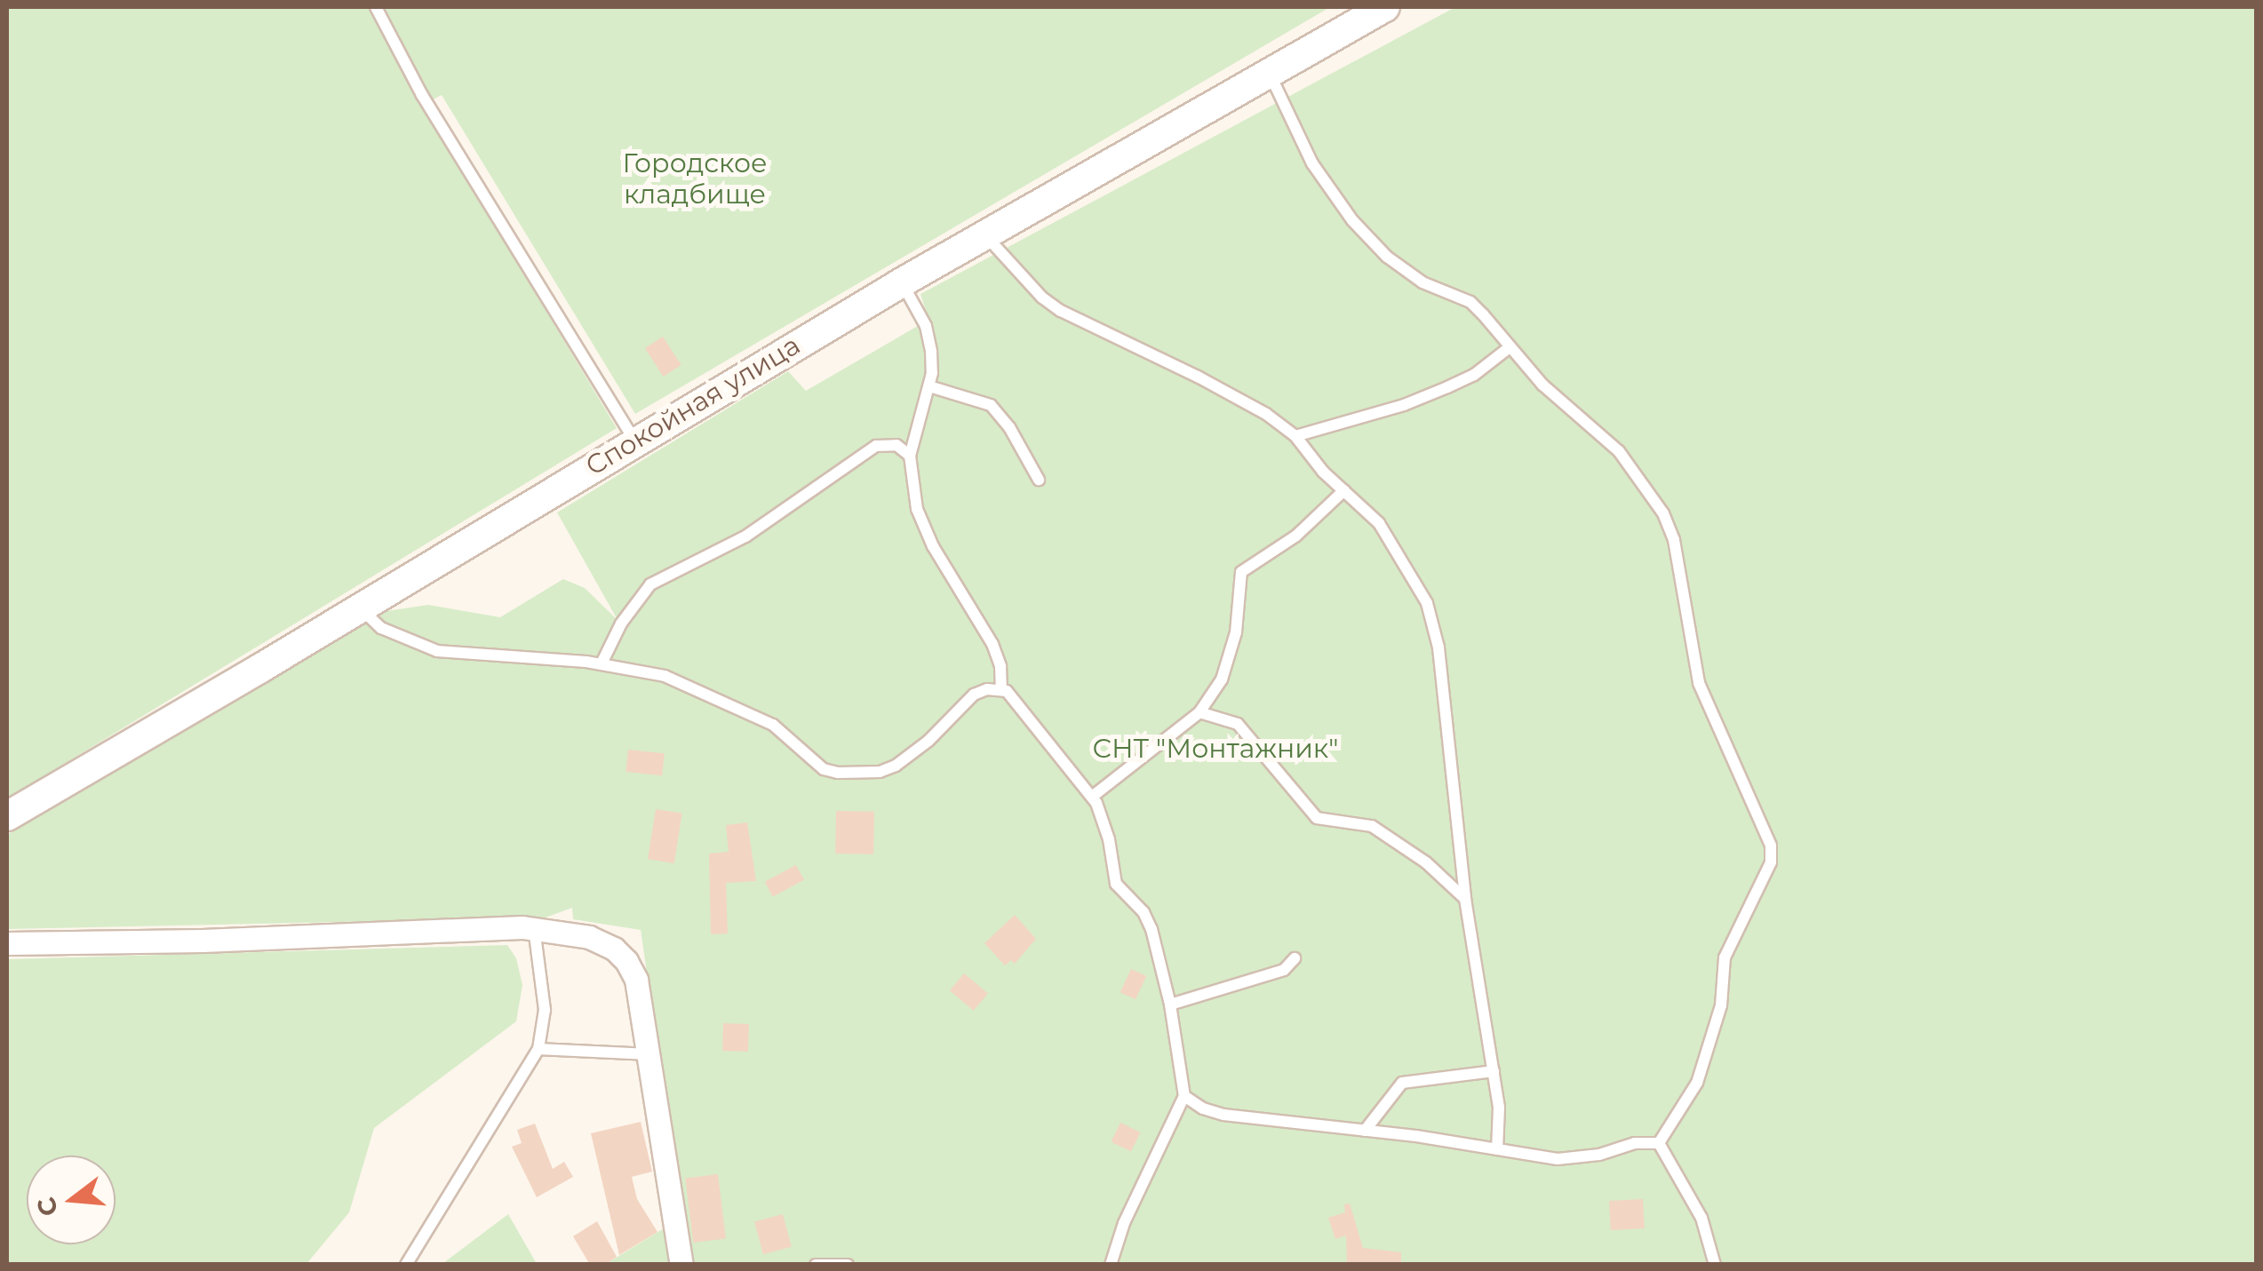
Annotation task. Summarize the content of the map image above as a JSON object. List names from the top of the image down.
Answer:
{
  "streets": {
    "street": ["Спокойная улица"]
  },
  "parks": ["Городское кладбище", "СНТ \"Монтажник\""],
  "north": "left"
}
